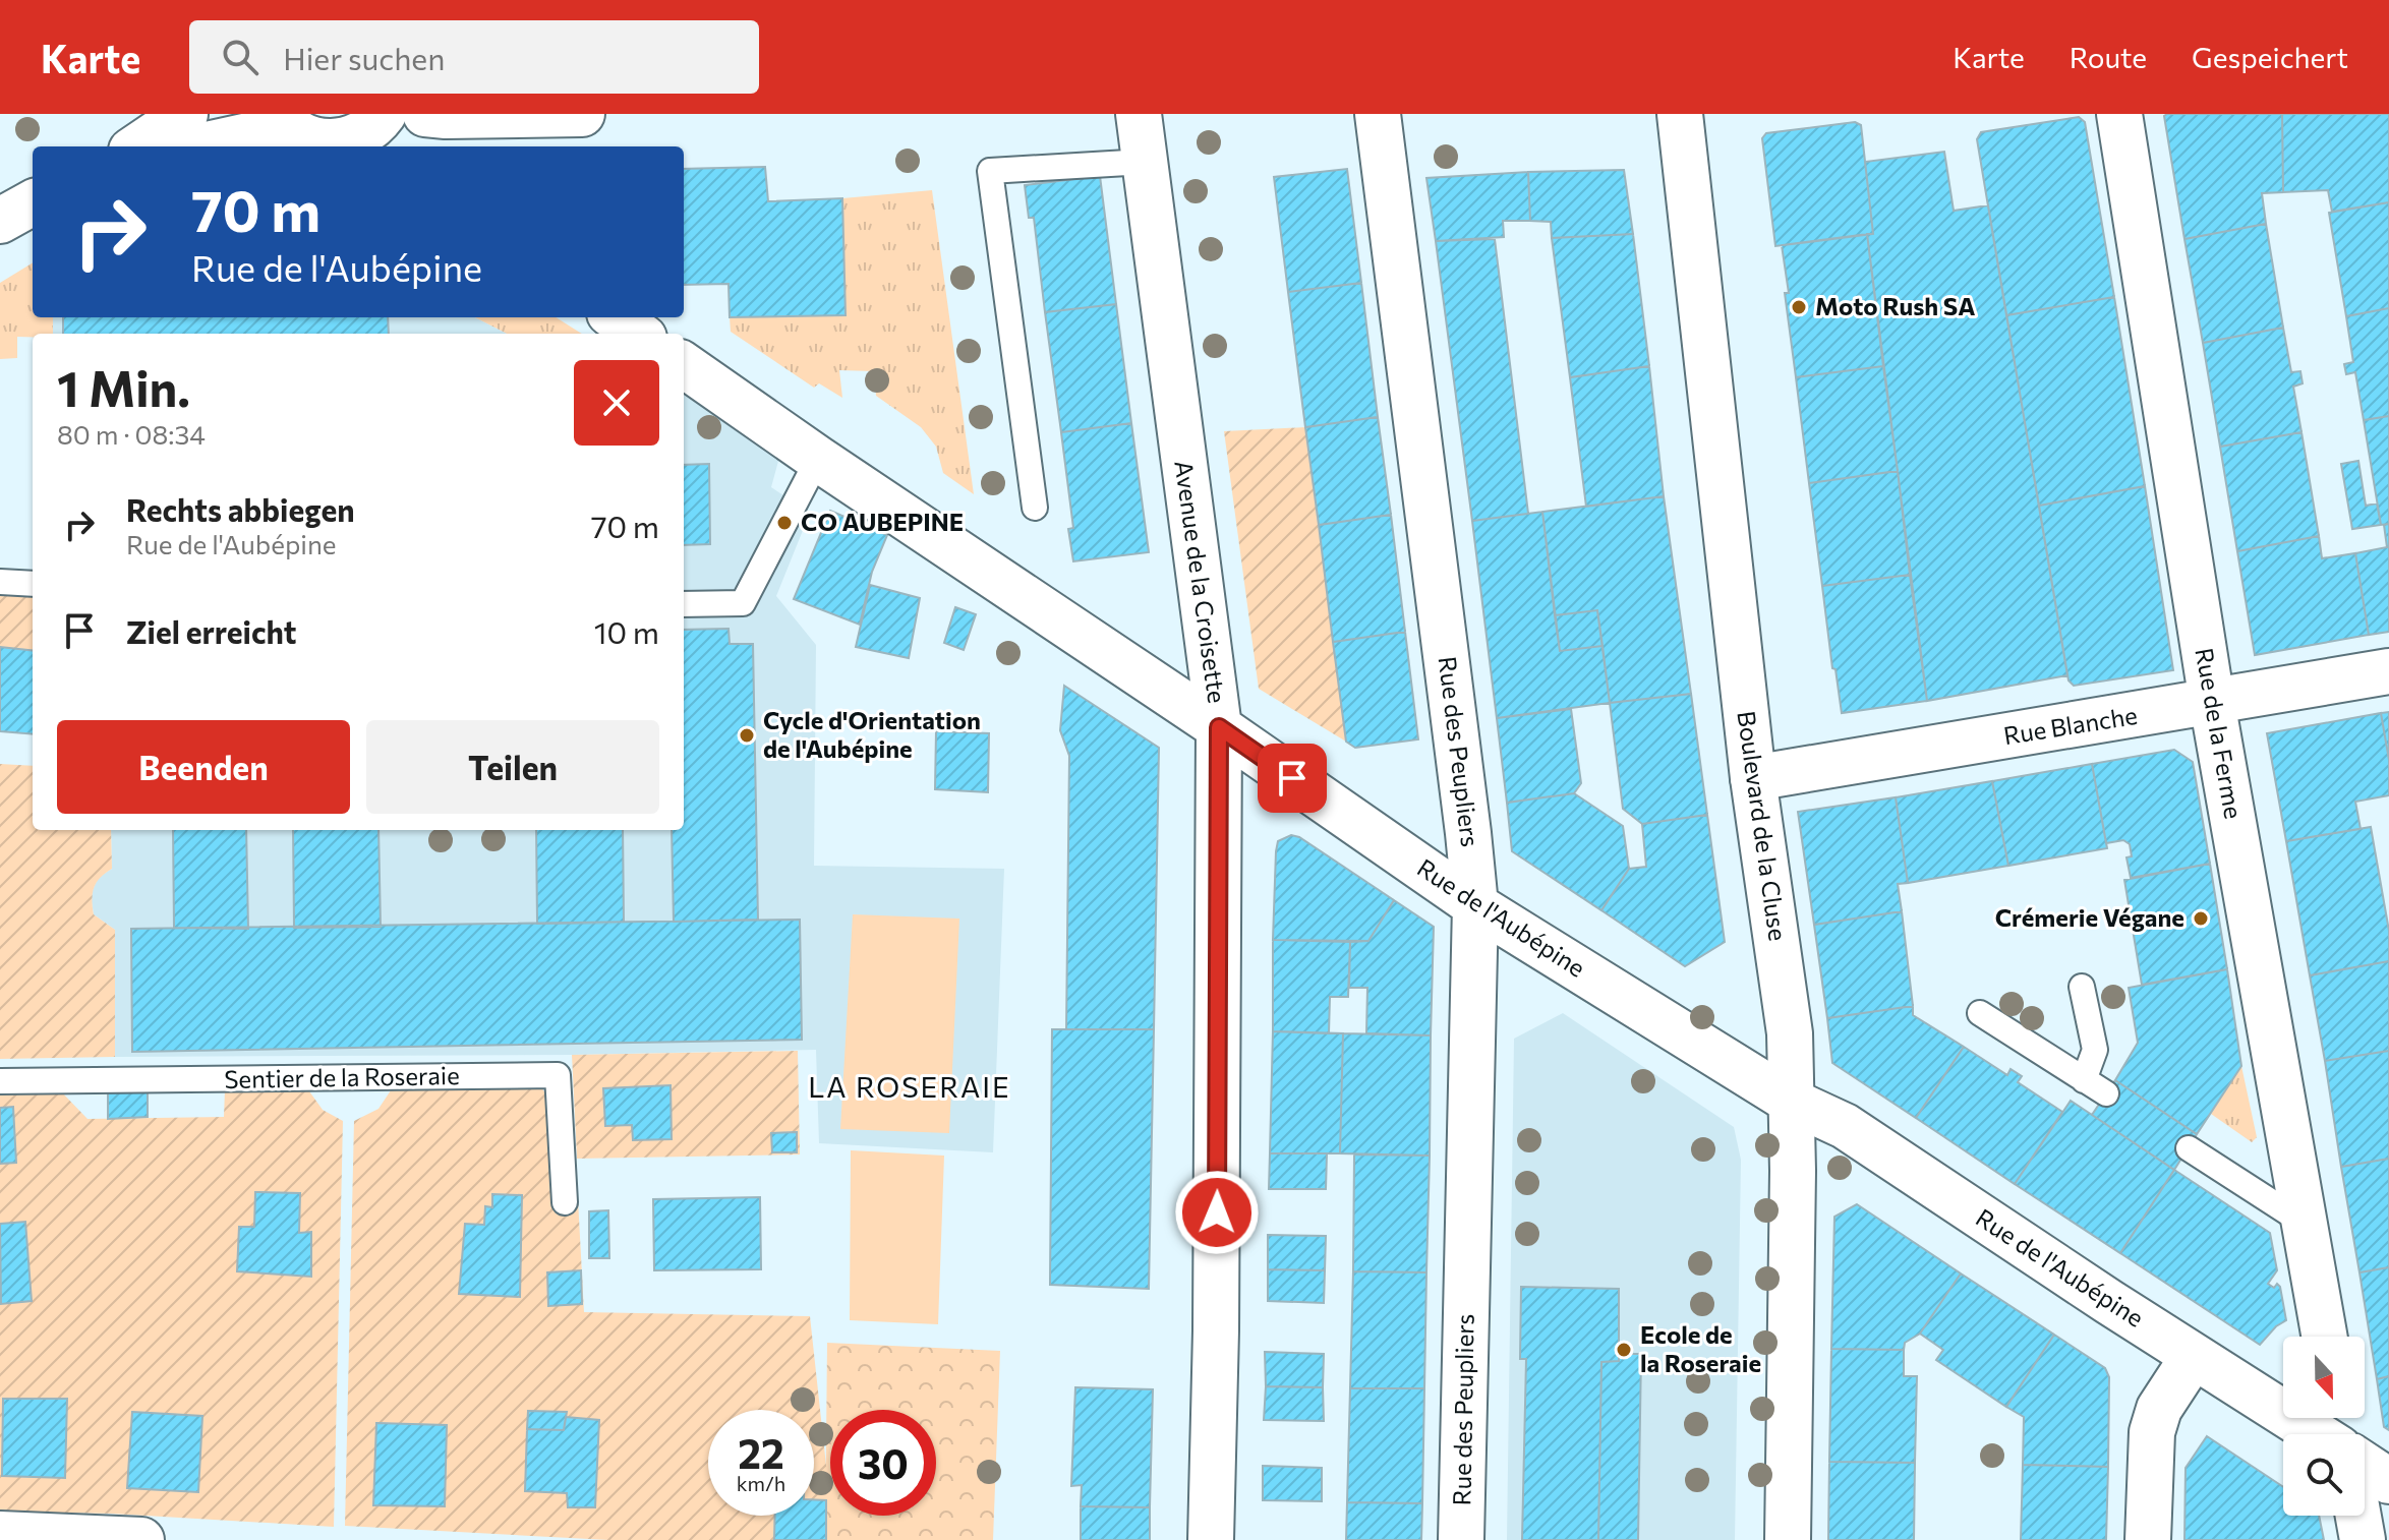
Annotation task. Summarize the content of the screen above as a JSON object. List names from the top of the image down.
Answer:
{
  "streets": {
    "street": [
      "Avenue de la Croisette",
      "Rue Blanche",
      "Rue de la Ferme",
      "Rue des Peupliers",
      "Boulevard de la Cluse",
      "Rue de l'Aubépine"
    ],
    "lane": ["Sentier de la Roseraie"]
  },
  "crossings": [
    ["Avenue de la Croisette", "Rue de l'Aubépine"],
    ["Rue Blanche", "Rue de la Ferme"],
    ["Rue Blanche", "Boulevard de la Cluse"],
    ["Rue des Peupliers", "Rue de l'Aubépine"],
    ["Boulevard de la Cluse", "Rue de l'Aubépine"]
  ],
  "districts": ["LA ROSERAIE"],
  "places": [
    "Moto Rush SA",
    "CO AUBEPINE",
    "Cycle d'Orientation de l'Aubépine",
    "Crémerie Végane",
    "Ecole de la Roseraie"
  ],
  "north": "bottom",
  "page": {
    "header": "Karte",
    "search": "Hier suchen",
    "nav": ["Karte", "Route", "Gespeichert"],
    "turn": ["70 m", "Rue de l'Aubépine"],
    "heading": ["1 Min.", "80 m · 08:34"],
    "list": [
      {
        "name": "Rechts abbiegen",
        "note": "Rue de l'Aubépine",
        "value": "70 m"
      },
      {
        "name": "Ziel erreicht",
        "value": "10 m"
      }
    ],
    "buttons": ["Beenden", "Teilen"],
    "speed": "22 km/h",
    "limit": "30"
  }
}
